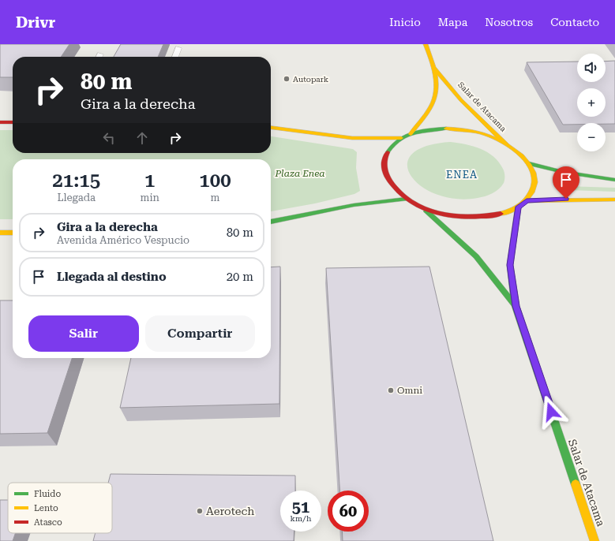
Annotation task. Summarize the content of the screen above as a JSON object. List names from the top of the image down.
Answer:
{
  "streets": {
    "main road": ["Salar de Atacama"]
  },
  "districts": ["ENEA"],
  "parks": ["Plaza Enea"],
  "places": ["Autopark", "Omni", "Aerotech"],
  "legend": ["Fluido", "Lento", "Atasco"],
  "page": {
    "header": "Drivr",
    "nav": [
      "Inicio",
      "Mapa",
      "Nosotros",
      "Contacto"
    ],
    "map_buttons": ["+", "−"],
    "turn": ["80 m", "Gira a la derecha"],
    "eta": [
      "21:15",
      "Llegada",
      "1",
      "min",
      "100",
      "m"
    ],
    "list": [
      {
        "name": "Gira a la derecha",
        "note": "Avenida Américo Vespucio",
        "value": "80 m"
      },
      {
        "name": "Llegada al destino",
        "value": "20 m"
      }
    ],
    "buttons": ["Salir", "Compartir"],
    "speed": "51 km/h",
    "limit": "60"
  }
}
